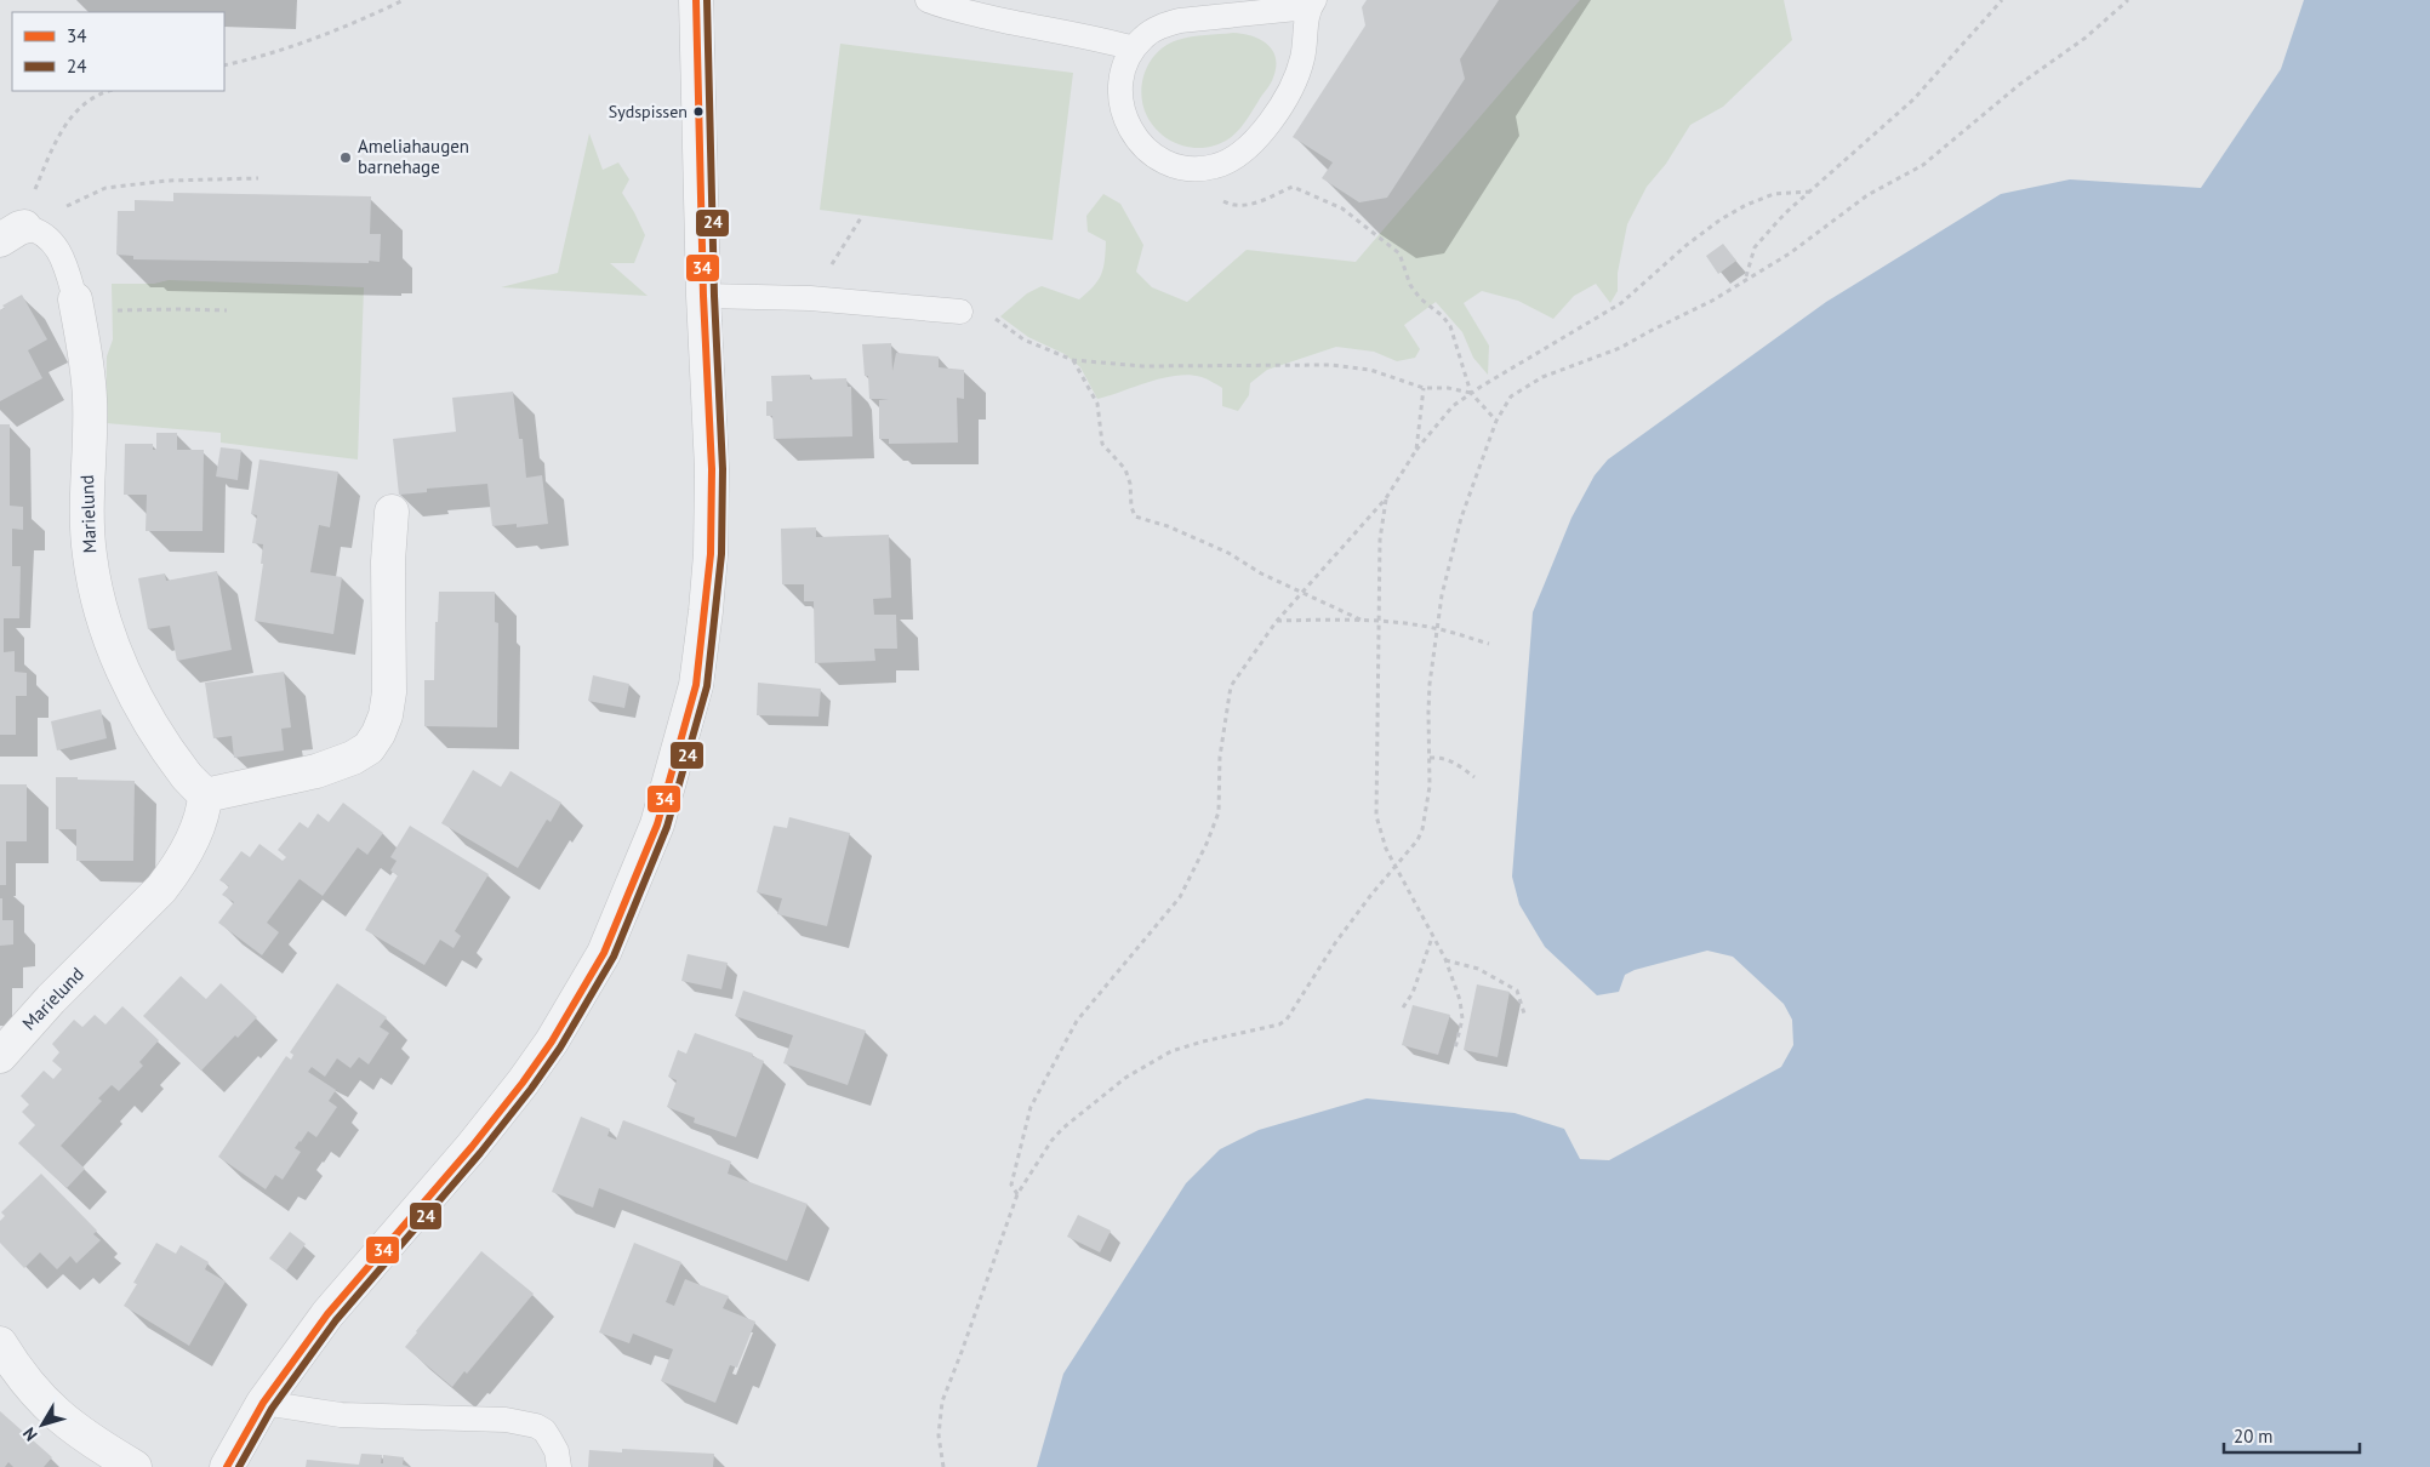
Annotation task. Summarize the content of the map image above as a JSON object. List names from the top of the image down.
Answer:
{
  "streets": {
    "street": ["Marielund"]
  },
  "places": ["Sydspissen", "Ameliahaugen barnehage"],
  "lines": ["transit line 34", "transit line 24"],
  "legend": ["34", "24"],
  "scale_bar": "20 m",
  "north": "bottom left"
}
